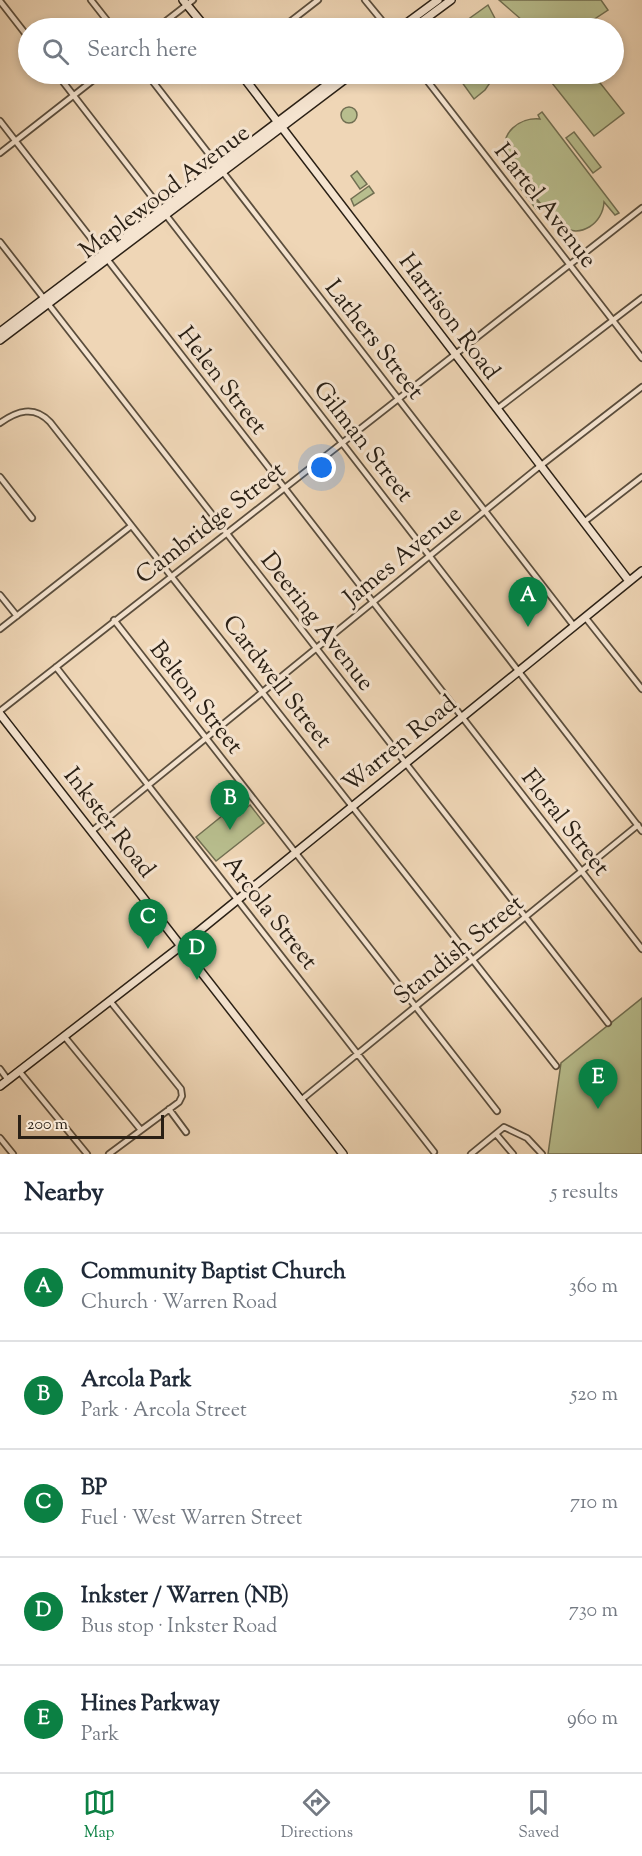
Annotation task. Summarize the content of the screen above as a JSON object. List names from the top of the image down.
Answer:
{
  "streets": {
    "main road": [
      "Maplewood Avenue",
      "Harrison Road",
      "Warren Road",
      "Inkster Road"
    ],
    "street": [
      "Hartel Avenue",
      "Lathers Street",
      "Helen Street",
      "Gilman Street",
      "Cambridge Street",
      "James Avenue",
      "Deering Avenue",
      "Cardwell Street",
      "Belton Street",
      "Floral Street",
      "Arcola Street",
      "Standish Street"
    ]
  },
  "crossings": [
    ["Maplewood Avenue", "Harrison Road"],
    ["Maplewood Avenue", "Lathers Street"],
    ["Maplewood Avenue", "Helen Street"],
    ["Maplewood Avenue", "Gilman Street"],
    ["Maplewood Avenue", "Deering Avenue"],
    ["Hartel Avenue", "Cambridge Street"],
    ["Harrison Road", "Cambridge Street"],
    ["Harrison Road", "James Avenue"],
    ["Harrison Road", "Warren Road"],
    ["Lathers Street", "Cambridge Street"],
    ["Lathers Street", "James Avenue"],
    ["Lathers Street", "Warren Road"],
    ["Helen Street", "Cambridge Street"],
    ["Helen Street", "James Avenue"],
    ["Helen Street", "Warren Road"],
    ["Helen Street", "Floral Street"],
    ["Gilman Street", "Cambridge Street"],
    ["Gilman Street", "James Avenue"],
    ["Gilman Street", "Warren Road"],
    ["Gilman Street", "Standish Street"],
    ["Cambridge Street", "Deering Avenue"],
    ["Cambridge Street", "Cardwell Street"],
    ["Cambridge Street", "Belton Street"],
    ["Cambridge Street", "Inkster Road"],
    ["Cambridge Street", "Arcola Street"],
    ["James Avenue", "Deering Avenue"],
    ["James Avenue", "Cardwell Street"],
    ["James Avenue", "Belton Street"],
    ["James Avenue", "Inkster Road"],
    ["James Avenue", "Arcola Street"],
    ["Deering Avenue", "Warren Road"],
    ["Deering Avenue", "Standish Street"],
    ["Cardwell Street", "Warren Road"],
    ["Cardwell Street", "Standish Street"],
    ["Belton Street", "Warren Road"],
    ["Belton Street", "Standish Street"],
    ["Warren Road", "Inkster Road"],
    ["Warren Road", "Floral Street"],
    ["Warren Road", "Arcola Street"],
    ["Inkster Road", "Standish Street"],
    ["Floral Street", "Standish Street"],
    ["Arcola Street", "Standish Street"]
  ],
  "scale_bar": "200 m",
  "page": {
    "search": "Search here",
    "pins": [
      "A",
      "B",
      "C",
      "D",
      "E"
    ],
    "scale": "200 m",
    "heading": ["Nearby", "5 results"],
    "list": [
      {
        "mark": "A",
        "name": "Community Baptist Church",
        "note": "Church · Warren Road",
        "value": "360 m"
      },
      {
        "mark": "B",
        "name": "Arcola Park",
        "note": "Park · Arcola Street",
        "value": "520 m"
      },
      {
        "mark": "C",
        "name": "BP",
        "note": "Fuel · West Warren Street",
        "value": "710 m"
      },
      {
        "mark": "D",
        "name": "Inkster / Warren (NB)",
        "note": "Bus stop · Inkster Road",
        "value": "730 m"
      },
      {
        "mark": "E",
        "name": "Hines Parkway",
        "note": "Park",
        "value": "960 m"
      }
    ],
    "nav": ["Map", "Directions", "Saved"]
  }
}
